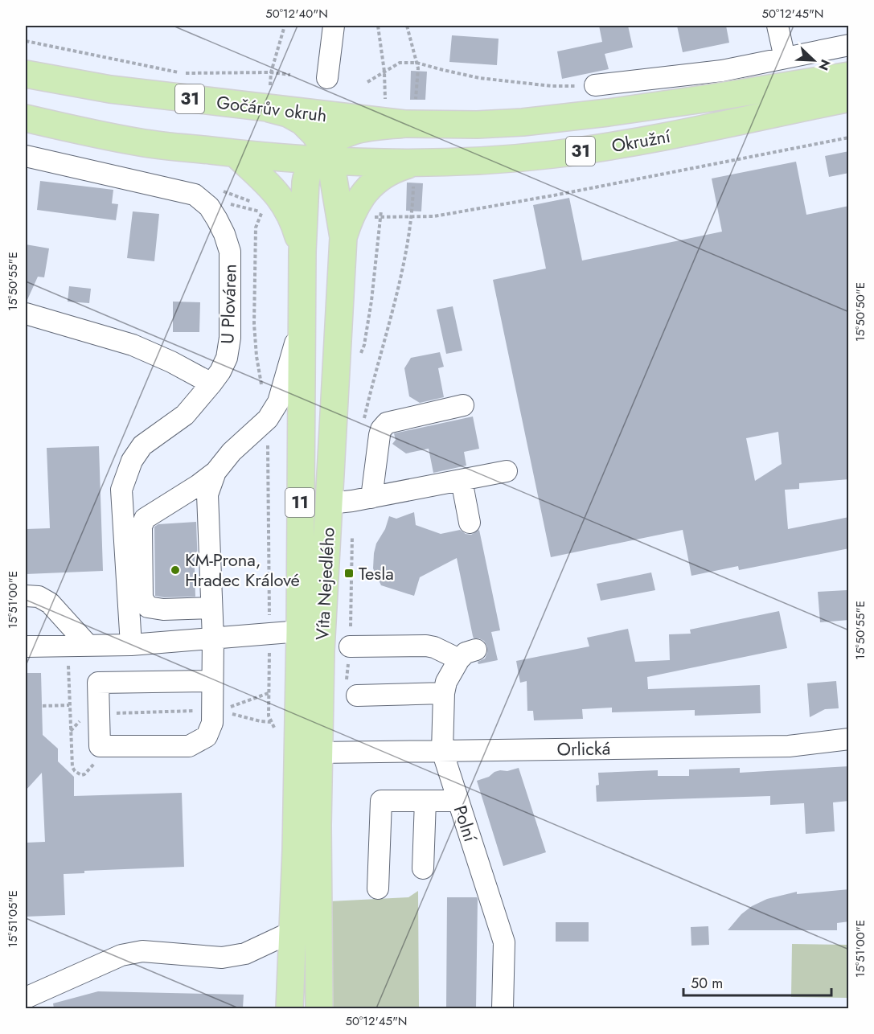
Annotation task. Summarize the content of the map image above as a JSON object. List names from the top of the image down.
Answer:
{
  "streets": {
    "main road": [
      "31",
      "Gočárův okruh",
      "Okružní",
      "11",
      "Víta Nejedlého"
    ],
    "street": ["U Plováren", "Orlická", "Polní"]
  },
  "crossings": [
    ["31", "Okružní"],
    ["31", "Víta Nejedlého"],
    ["Gočárův okruh", "Okružní"],
    ["Okružní", "Víta Nejedlého"],
    ["U Plováren", "Víta Nejedlého"],
    ["Víta Nejedlého", "Orlická"],
    ["Orlická", "Polní"]
  ],
  "places": {
    "other": ["KM-Prona, Hradec Králové"],
    "transit": ["Tesla"]
  },
  "scale_bar": "50 m",
  "north": "bottom right",
  "coordinates": [
    "50°12'40\"N",
    "50°12'45\"N",
    "15°50'55\"E",
    "15°50'50\"E",
    "15°51'00\"E",
    "15°51'05\"E"
  ]
}
